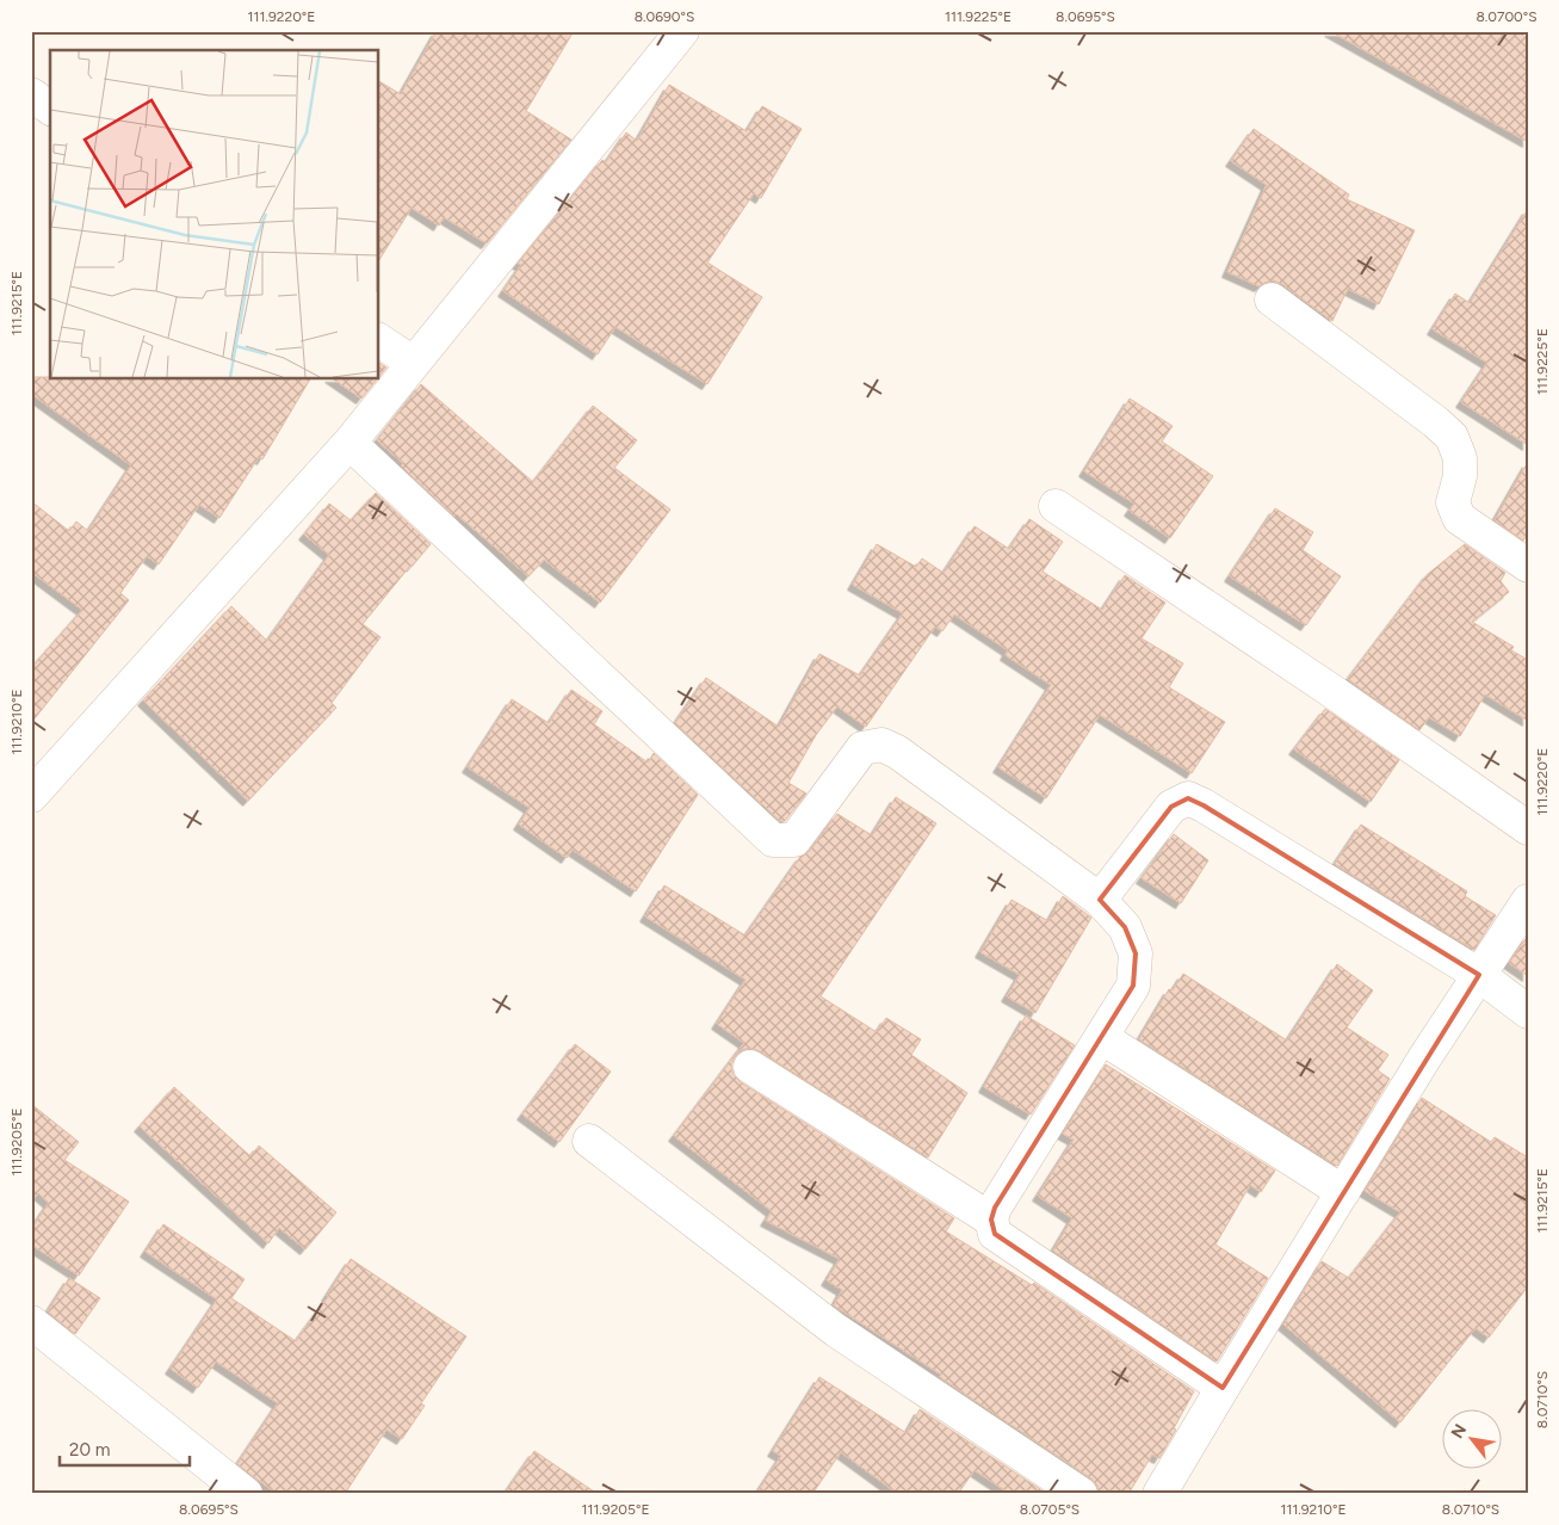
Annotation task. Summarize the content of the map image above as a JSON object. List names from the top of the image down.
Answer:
{
  "scale_bar": "20 m",
  "north": "top left",
  "coordinates": [
    "111.9220°E",
    "8.0690°S",
    "111.9225°E",
    "8.0695°S",
    "8.0700°S",
    "111.9215°E",
    "111.9210°E",
    "111.9205°E",
    "8.0710°S",
    "8.0705°S"
  ]
}
